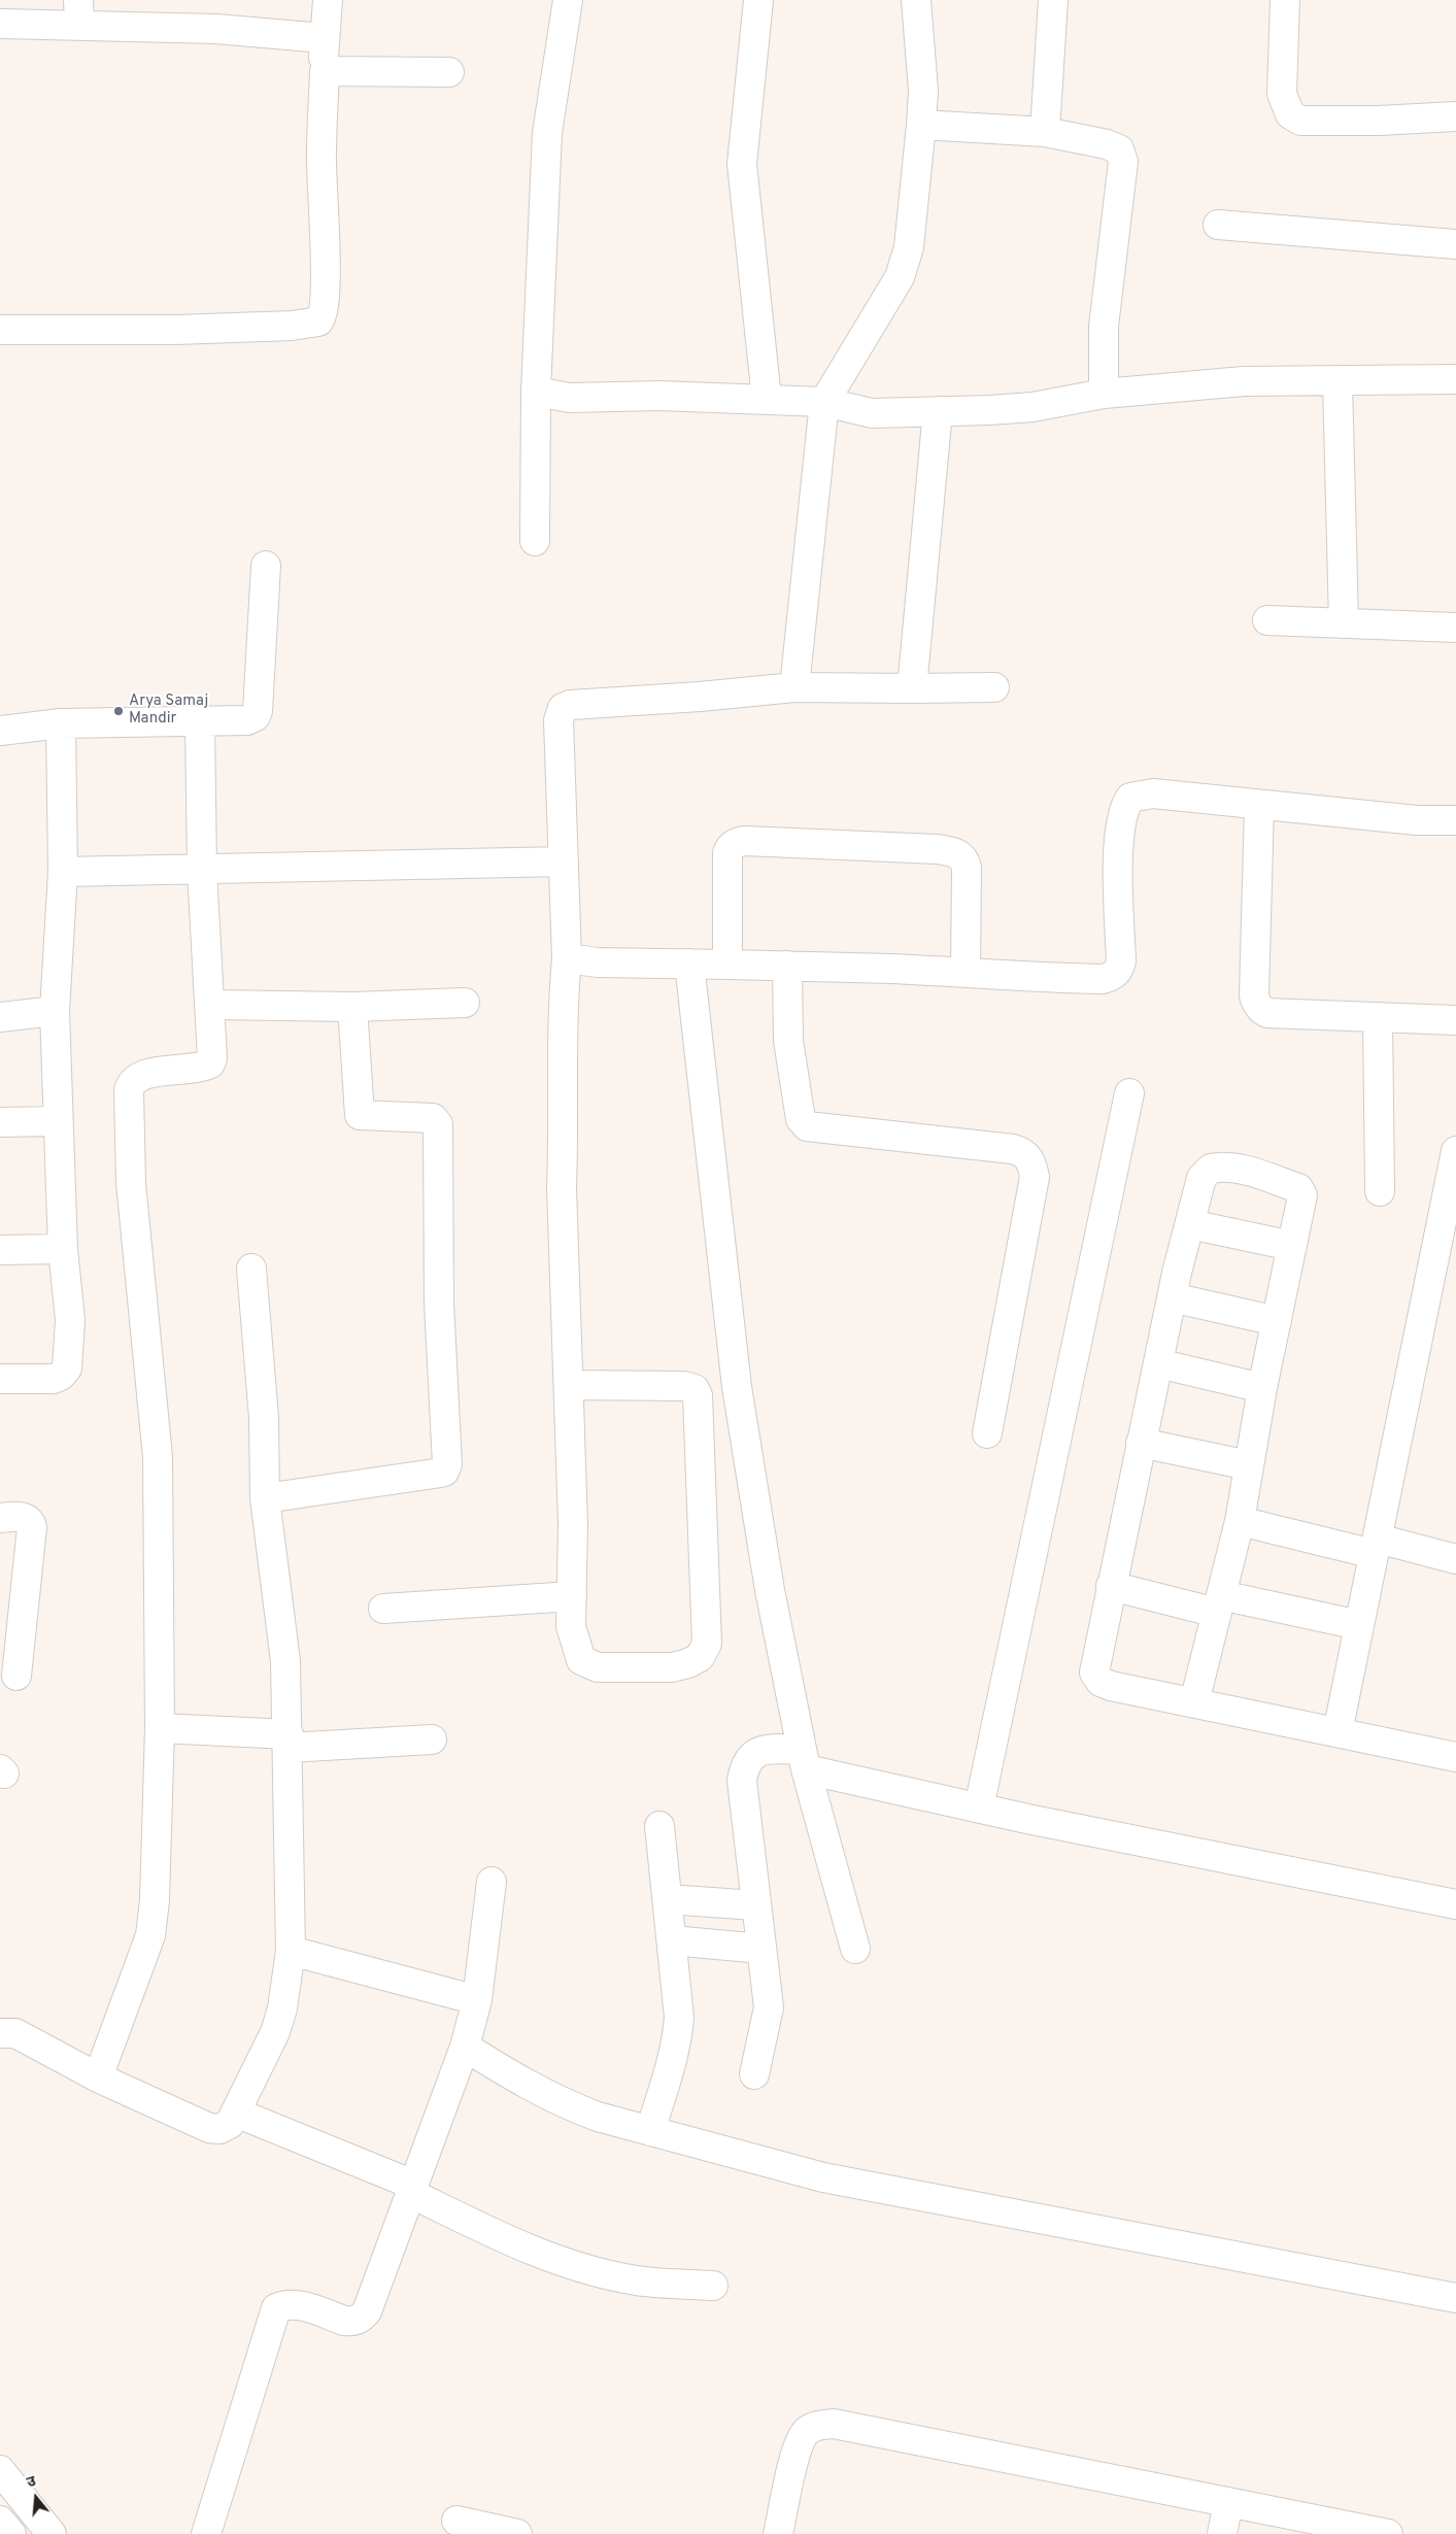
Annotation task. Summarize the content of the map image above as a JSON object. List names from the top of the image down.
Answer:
{
  "places": ["Arya Samaj Mandir"],
  "north": "top"
}
